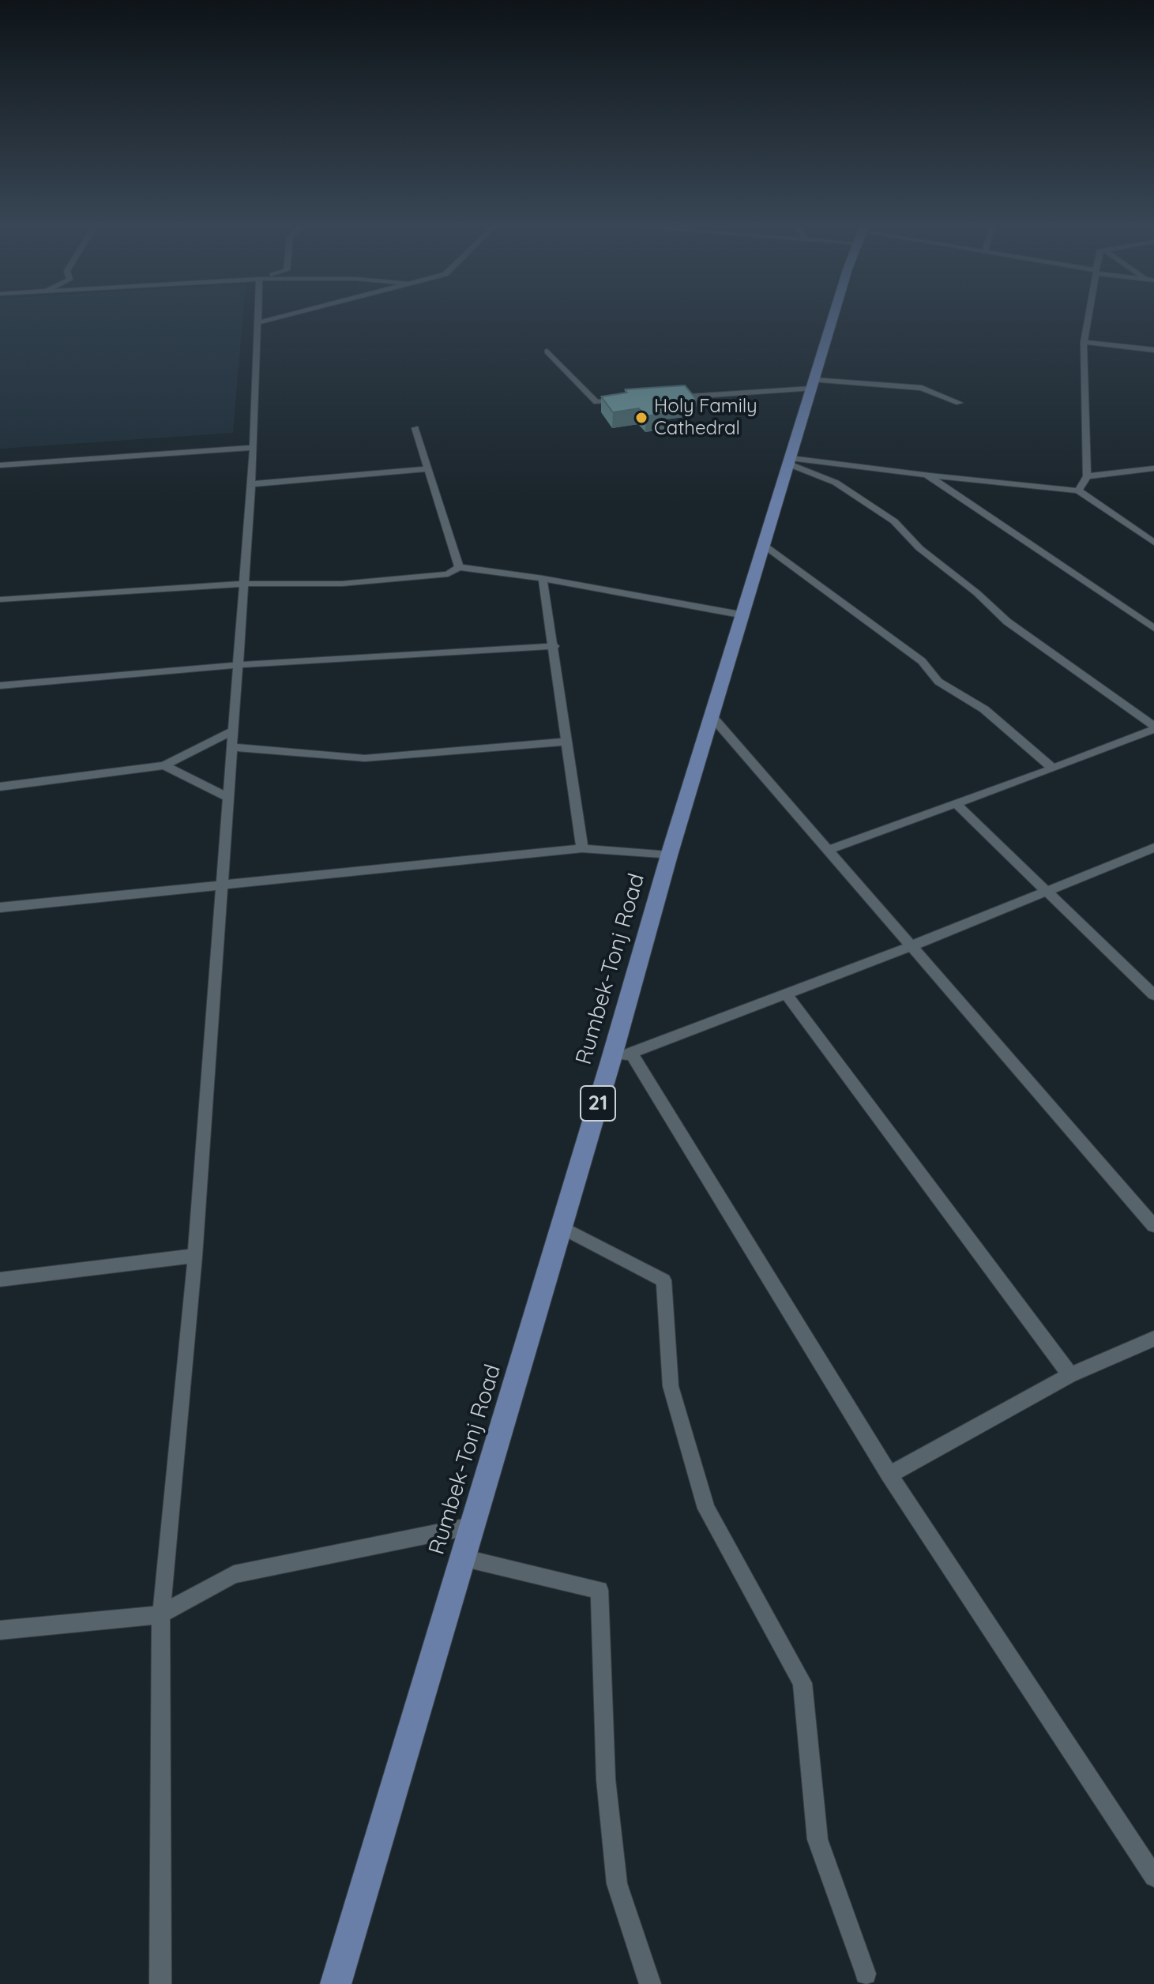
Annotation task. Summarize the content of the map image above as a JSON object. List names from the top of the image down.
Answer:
{
  "streets": {
    "main road": ["Rumbek-Tonj Road", "21"]
  },
  "places": ["Holy Family Cathedral"]
}
